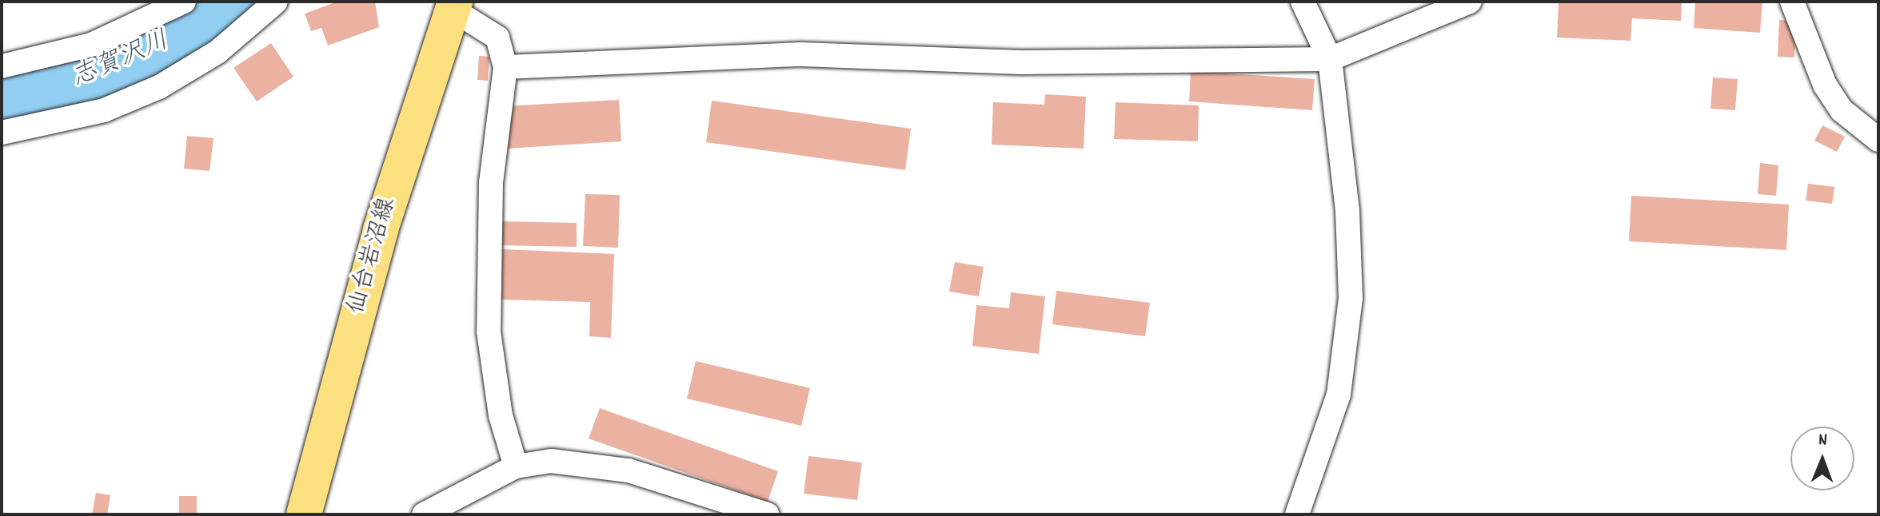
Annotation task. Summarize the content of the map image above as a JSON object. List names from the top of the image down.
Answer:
{
  "streets": {
    "main road": ["仙台岩沼線"]
  },
  "water": ["志賀沢川"],
  "north": "top"
}
